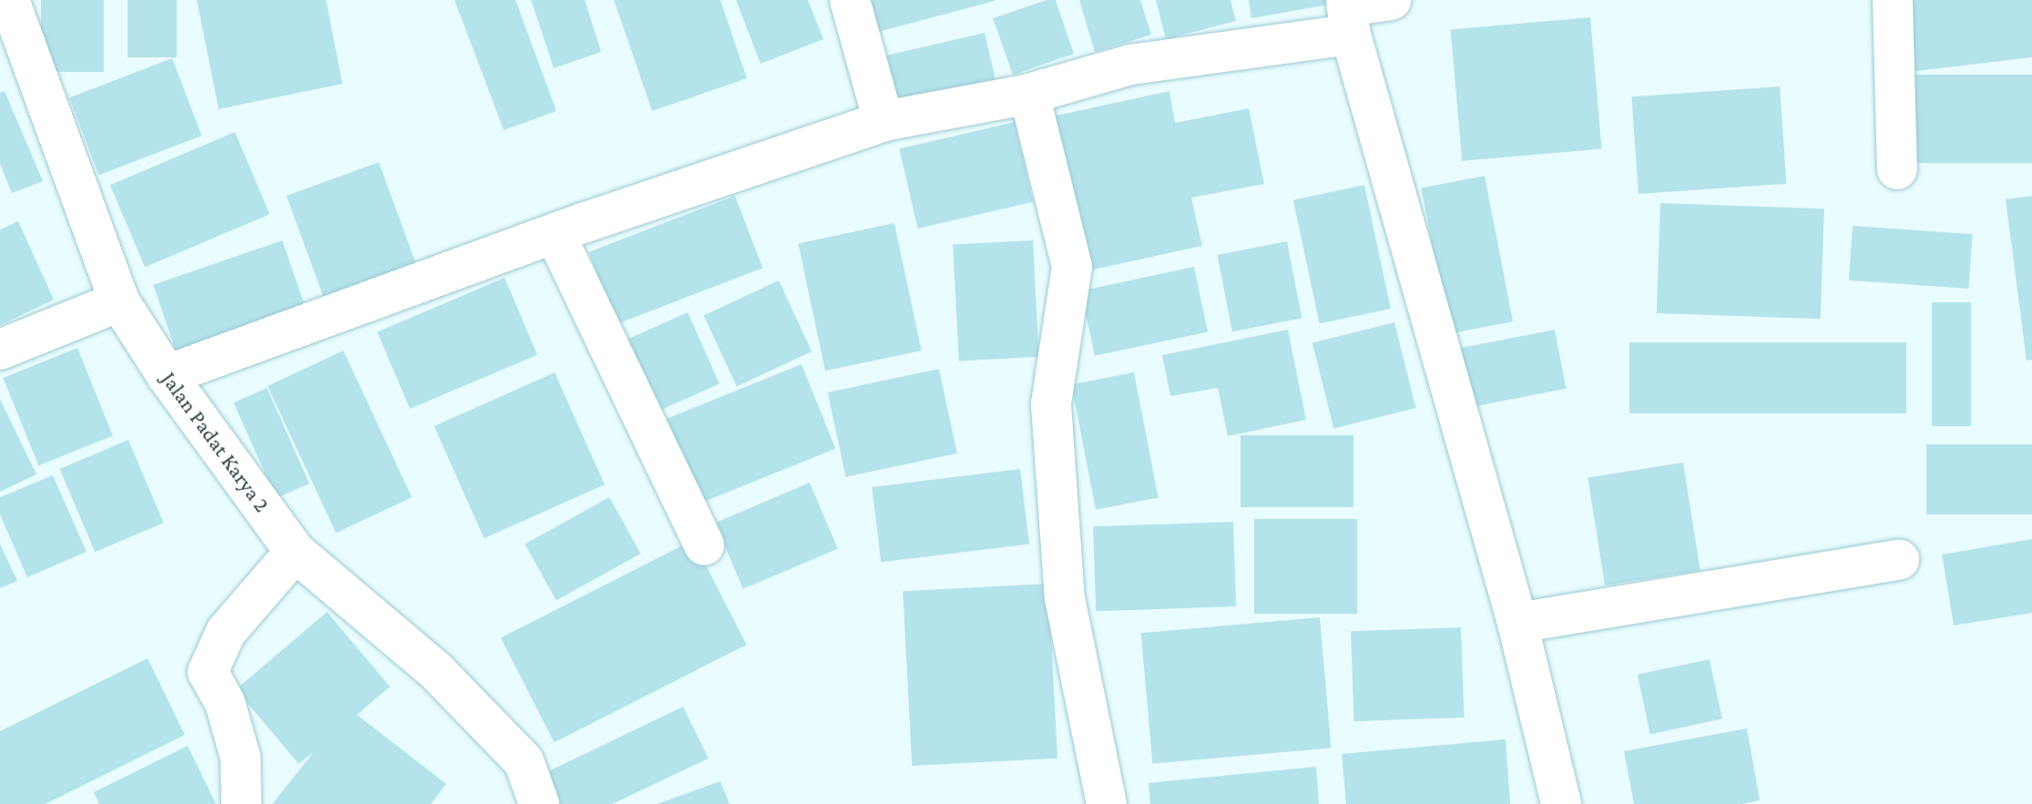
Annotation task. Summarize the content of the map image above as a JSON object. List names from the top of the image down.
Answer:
{
  "streets": {
    "street": ["Jalan Padat Karya 2"]
  }
}
